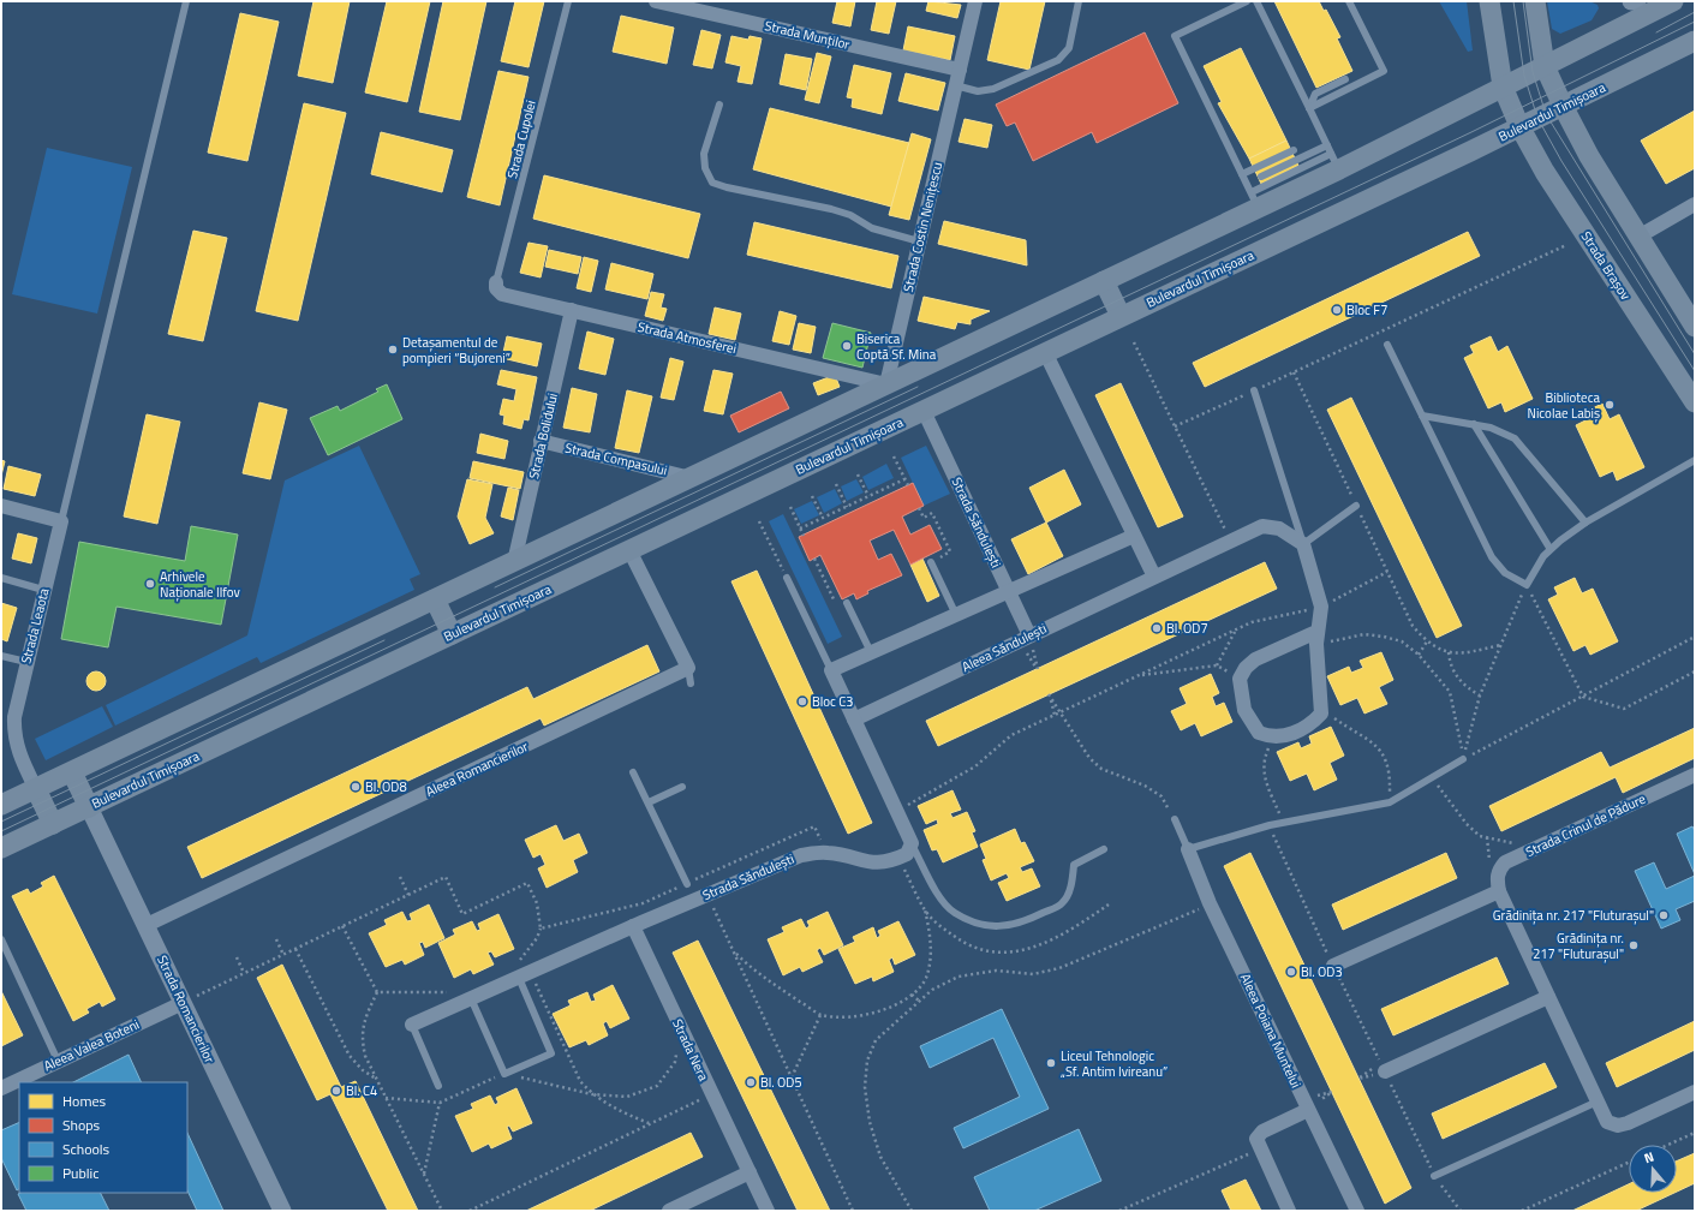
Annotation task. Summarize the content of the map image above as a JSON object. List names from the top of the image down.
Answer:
{
  "streets": {
    "main road": ["Bulevardul Timișoara", "Strada Brașov"],
    "street": [
      "Strada Munților",
      "Strada Costin Nenițescu",
      "Strada Atmosferei",
      "Strada Bolidului",
      "Strada Compasului",
      "Strada Săndulești",
      "Strada Leaota",
      "Aleea Săndulești",
      "Aleea Romancierilor",
      "Strada Crinul de Pădure",
      "Strada Romancierilor",
      "Aleea Poiana Muntelui",
      "Aleea Valea Boteni",
      "Strada Nera"
    ],
    "lane": ["Strada Cupolei"]
  },
  "crossings": [
    ["Strada Munților", "Strada Costin Nenițescu"],
    ["Bulevardul Timișoara", "Strada Brașov"],
    ["Bulevardul Timișoara", "Strada Săndulești"],
    ["Bulevardul Timișoara", "Strada Romancierilor"],
    ["Strada Cupolei", "Strada Atmosferei"],
    ["Strada Costin Nenițescu", "Strada Atmosferei"],
    ["Strada Atmosferei", "Strada Bolidului"],
    ["Strada Bolidului", "Strada Compasului"],
    ["Strada Săndulești", "Aleea Săndulești"],
    ["Strada Săndulești", "Strada Nera"],
    ["Aleea Romancierilor", "Strada Romancierilor"],
    ["Strada Romancierilor", "Aleea Valea Boteni"]
  ],
  "places": [
    "Bloc F7",
    "Biserica Coptă Sf. Mina",
    "Detașamentul de pompieri “Bujoreni”",
    "Biblioteca Nicolae Labiș",
    "Arhivele Naționale Ilfov",
    "Bl. OD7",
    "Bloc C3",
    "Bl. OD8",
    "Grădinița nr. 217 \"Fluturașul\"",
    "Grădinița nr. 217 \"Fluturaşul\"",
    "Bl. OD3",
    "Liceul Tehnologic „Sf. Antim Ivireanu”",
    "Bl. OD5",
    "Bl. C4"
  ],
  "legend": [
    "Homes",
    "Shops",
    "Schools",
    "Public"
  ],
  "north": "top"
}
